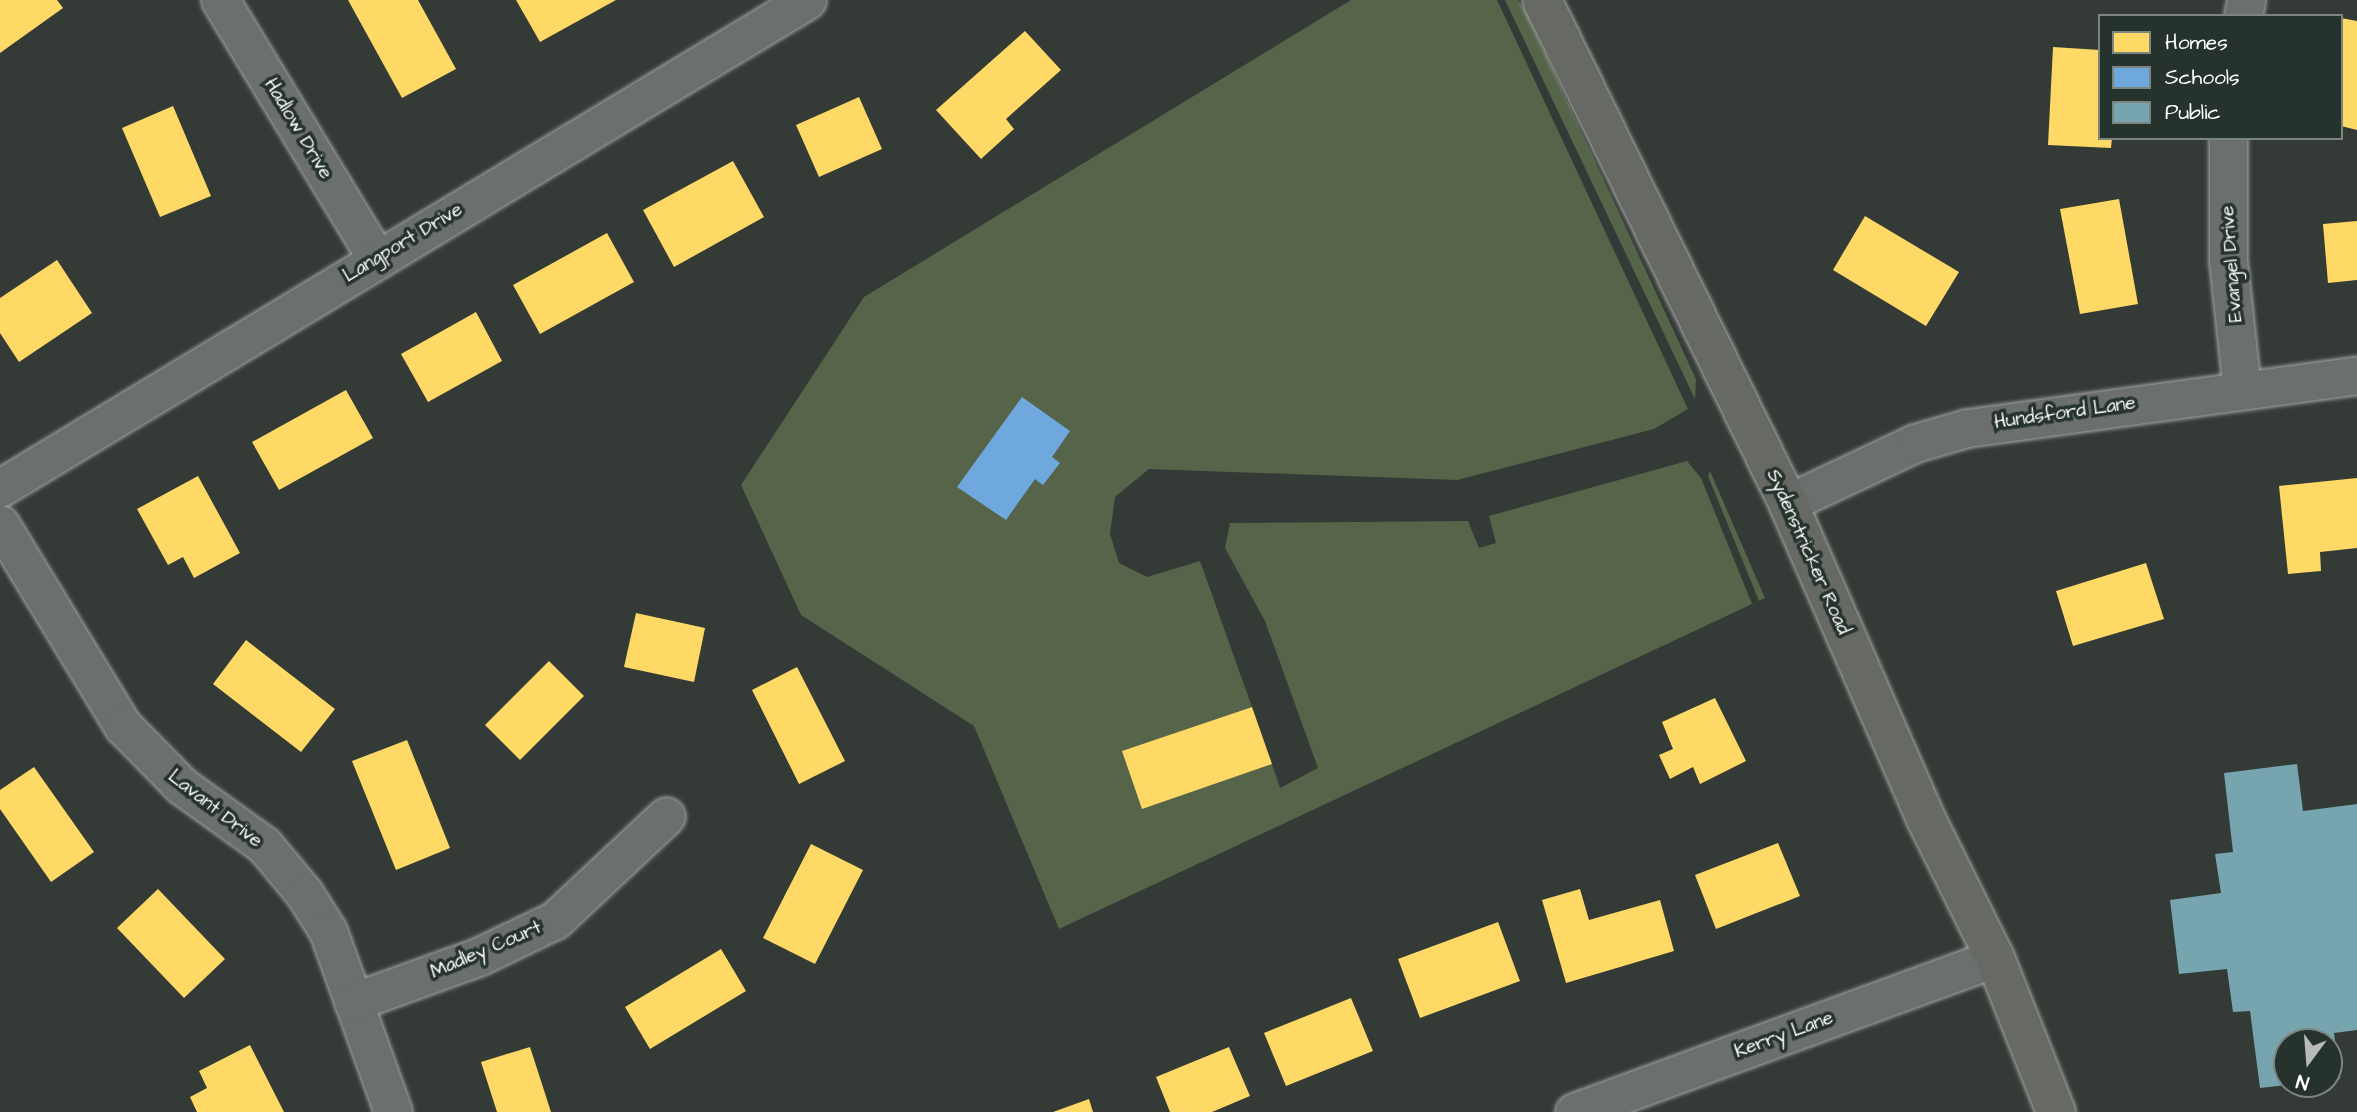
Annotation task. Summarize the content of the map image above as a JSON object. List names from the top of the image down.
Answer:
{
  "streets": {
    "main road": ["Sydenstricker Road"],
    "street": [
      "Hadlow Drive",
      "Langport Drive",
      "Evangel Drive",
      "Hundsford Lane",
      "Lavant Drive",
      "Madley Court",
      "Kerry Lane"
    ]
  },
  "crossings": [
    ["Hadlow Drive", "Langport Drive"],
    ["Evangel Drive", "Hundsford Lane"],
    ["Hundsford Lane", "Sydenstricker Road"],
    ["Sydenstricker Road", "Kerry Lane"],
    ["Lavant Drive", "Madley Court"]
  ],
  "legend": ["Homes", "Schools", "Public"],
  "north": "bottom"
}
